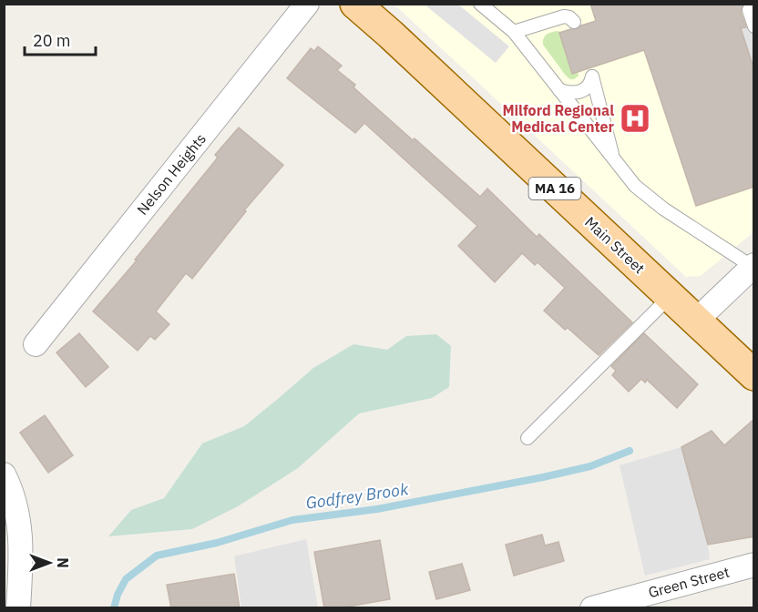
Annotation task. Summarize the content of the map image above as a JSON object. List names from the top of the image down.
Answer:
{
  "streets": {
    "main road": ["MA 16", "Main Street"],
    "street": ["Nelson Heights", "Green Street"]
  },
  "water": ["Godfrey Brook"],
  "places": {
    "hospital": ["Milford Regional Medical Center"]
  },
  "scale_bar": "20 m",
  "north": "right"
}
